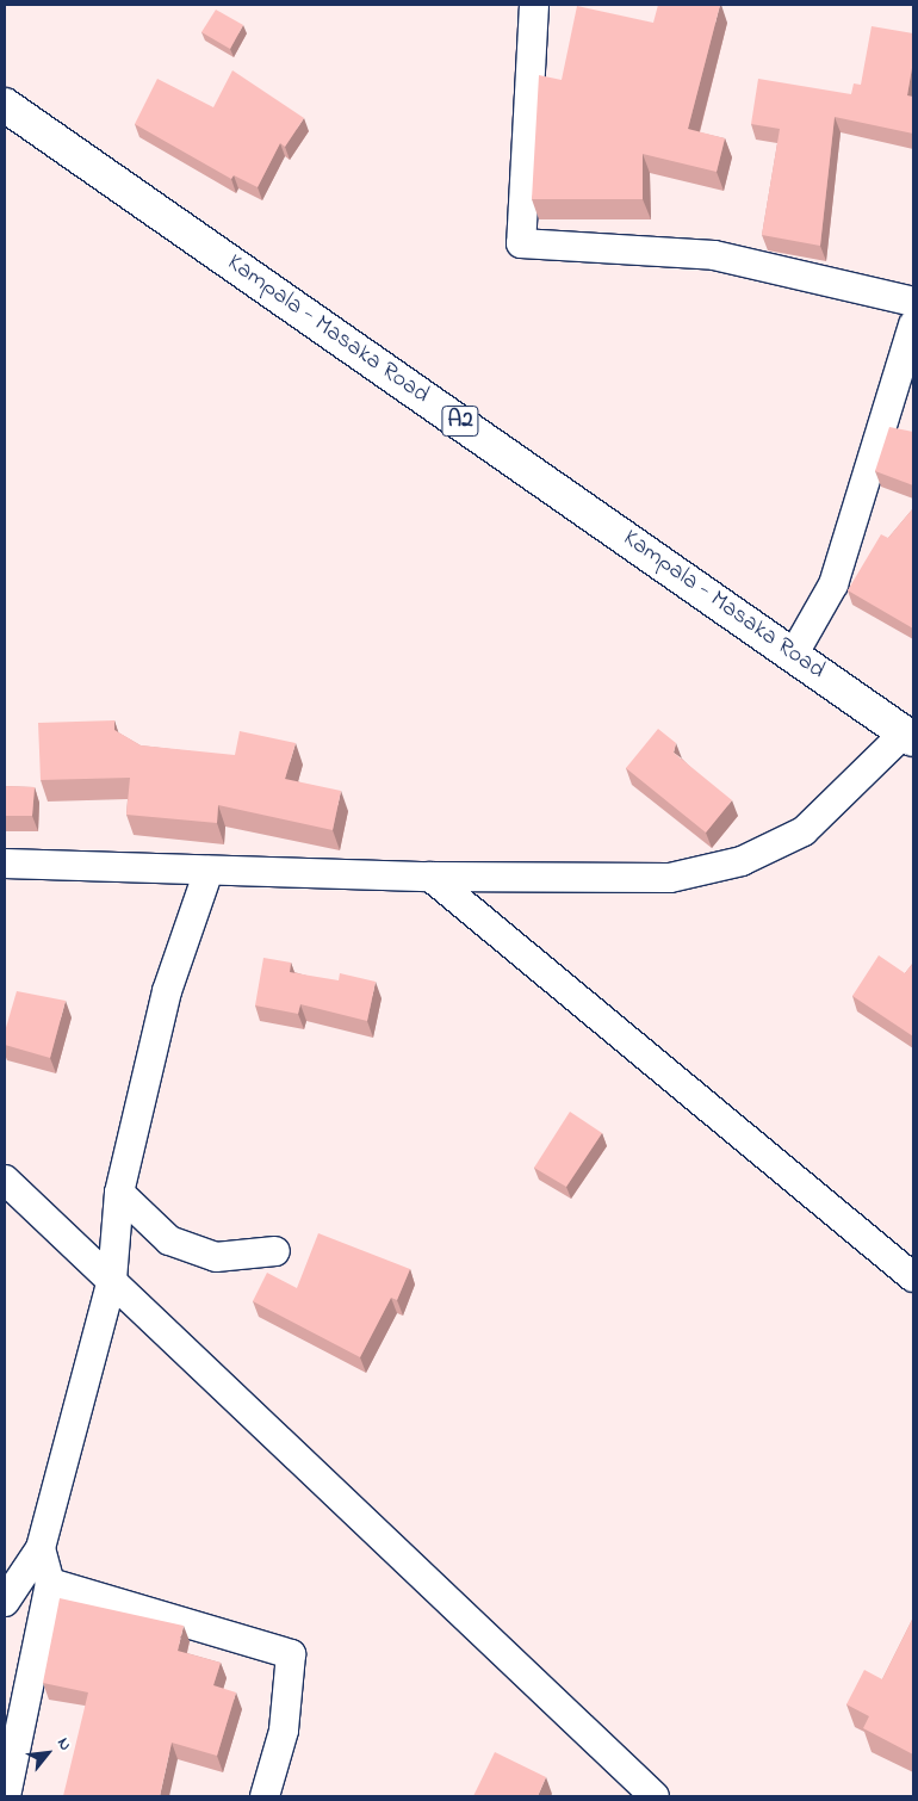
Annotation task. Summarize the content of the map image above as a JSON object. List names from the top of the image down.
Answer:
{
  "streets": {
    "main road": ["Kampala - Masaka Road", "A2"]
  },
  "north": "top right"
}
